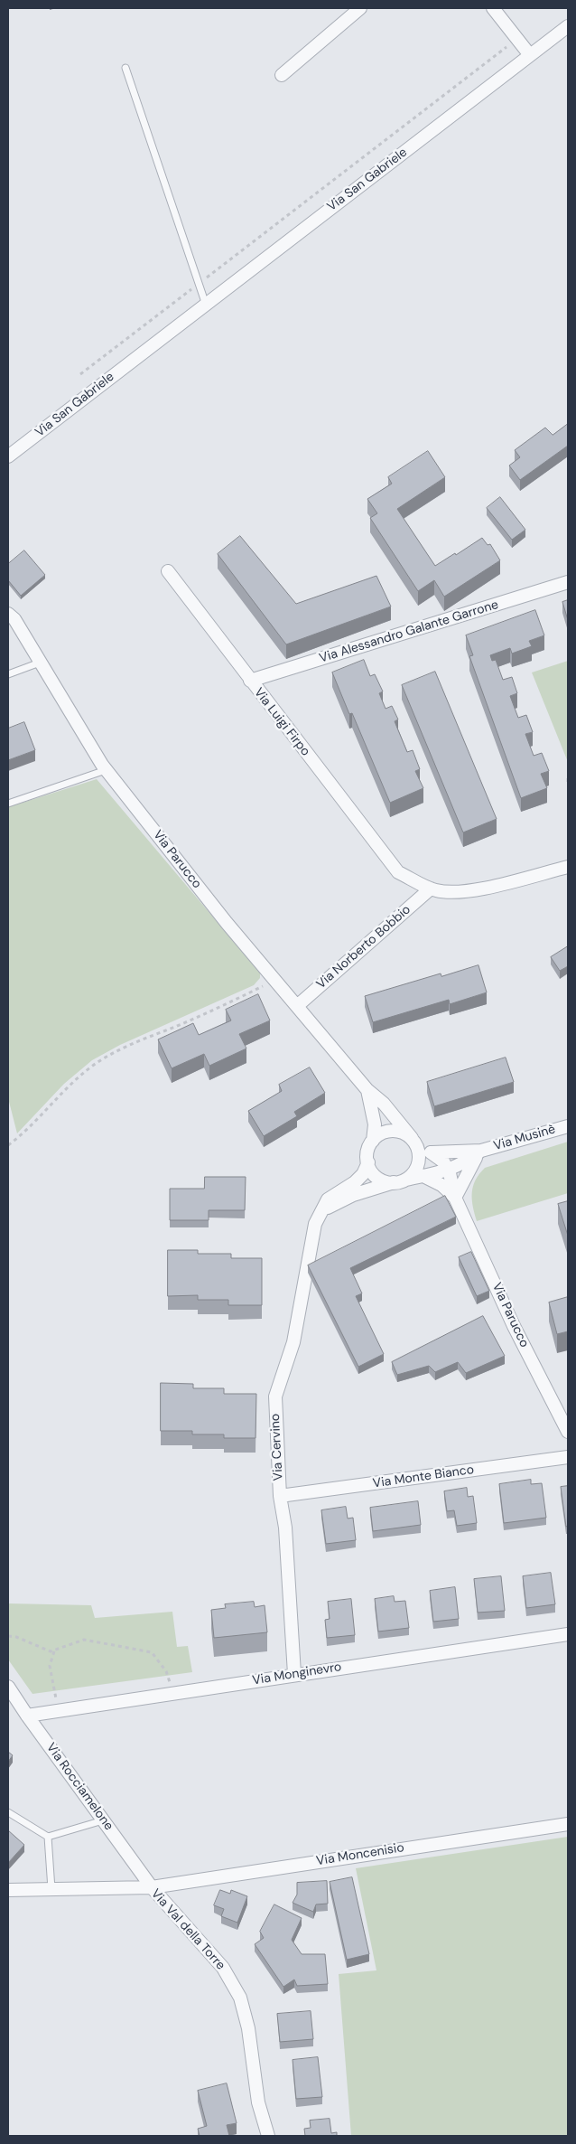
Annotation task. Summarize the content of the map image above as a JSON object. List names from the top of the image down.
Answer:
{
  "streets": {
    "street": [
      "Via San Gabriele",
      "Via Alessandro Galante Garrone",
      "Via Luigi Firpo",
      "Via Parucco",
      "Via Norberto Bobbio",
      "Via Musinè",
      "Via Cervino",
      "Via Monte Bianco",
      "Via Monginevro",
      "Via Rocciamelone",
      "Via Moncenisio",
      "Via Val della Torre"
    ]
  },
  "crossings": [
    ["Via Alessandro Galante Garrone", "Via Luigi Firpo"],
    ["Via Luigi Firpo", "Via Norberto Bobbio"],
    ["Via Parucco", "Via Norberto Bobbio"],
    ["Via Musinè", "Via Cervino"],
    ["Via Cervino", "Via Monte Bianco"],
    ["Via Cervino", "Via Monginevro"],
    ["Via Monginevro", "Via Rocciamelone"],
    ["Via Rocciamelone", "Via Moncenisio"],
    ["Via Rocciamelone", "Via Val della Torre"],
    ["Via Moncenisio", "Via Val della Torre"]
  ]
}
